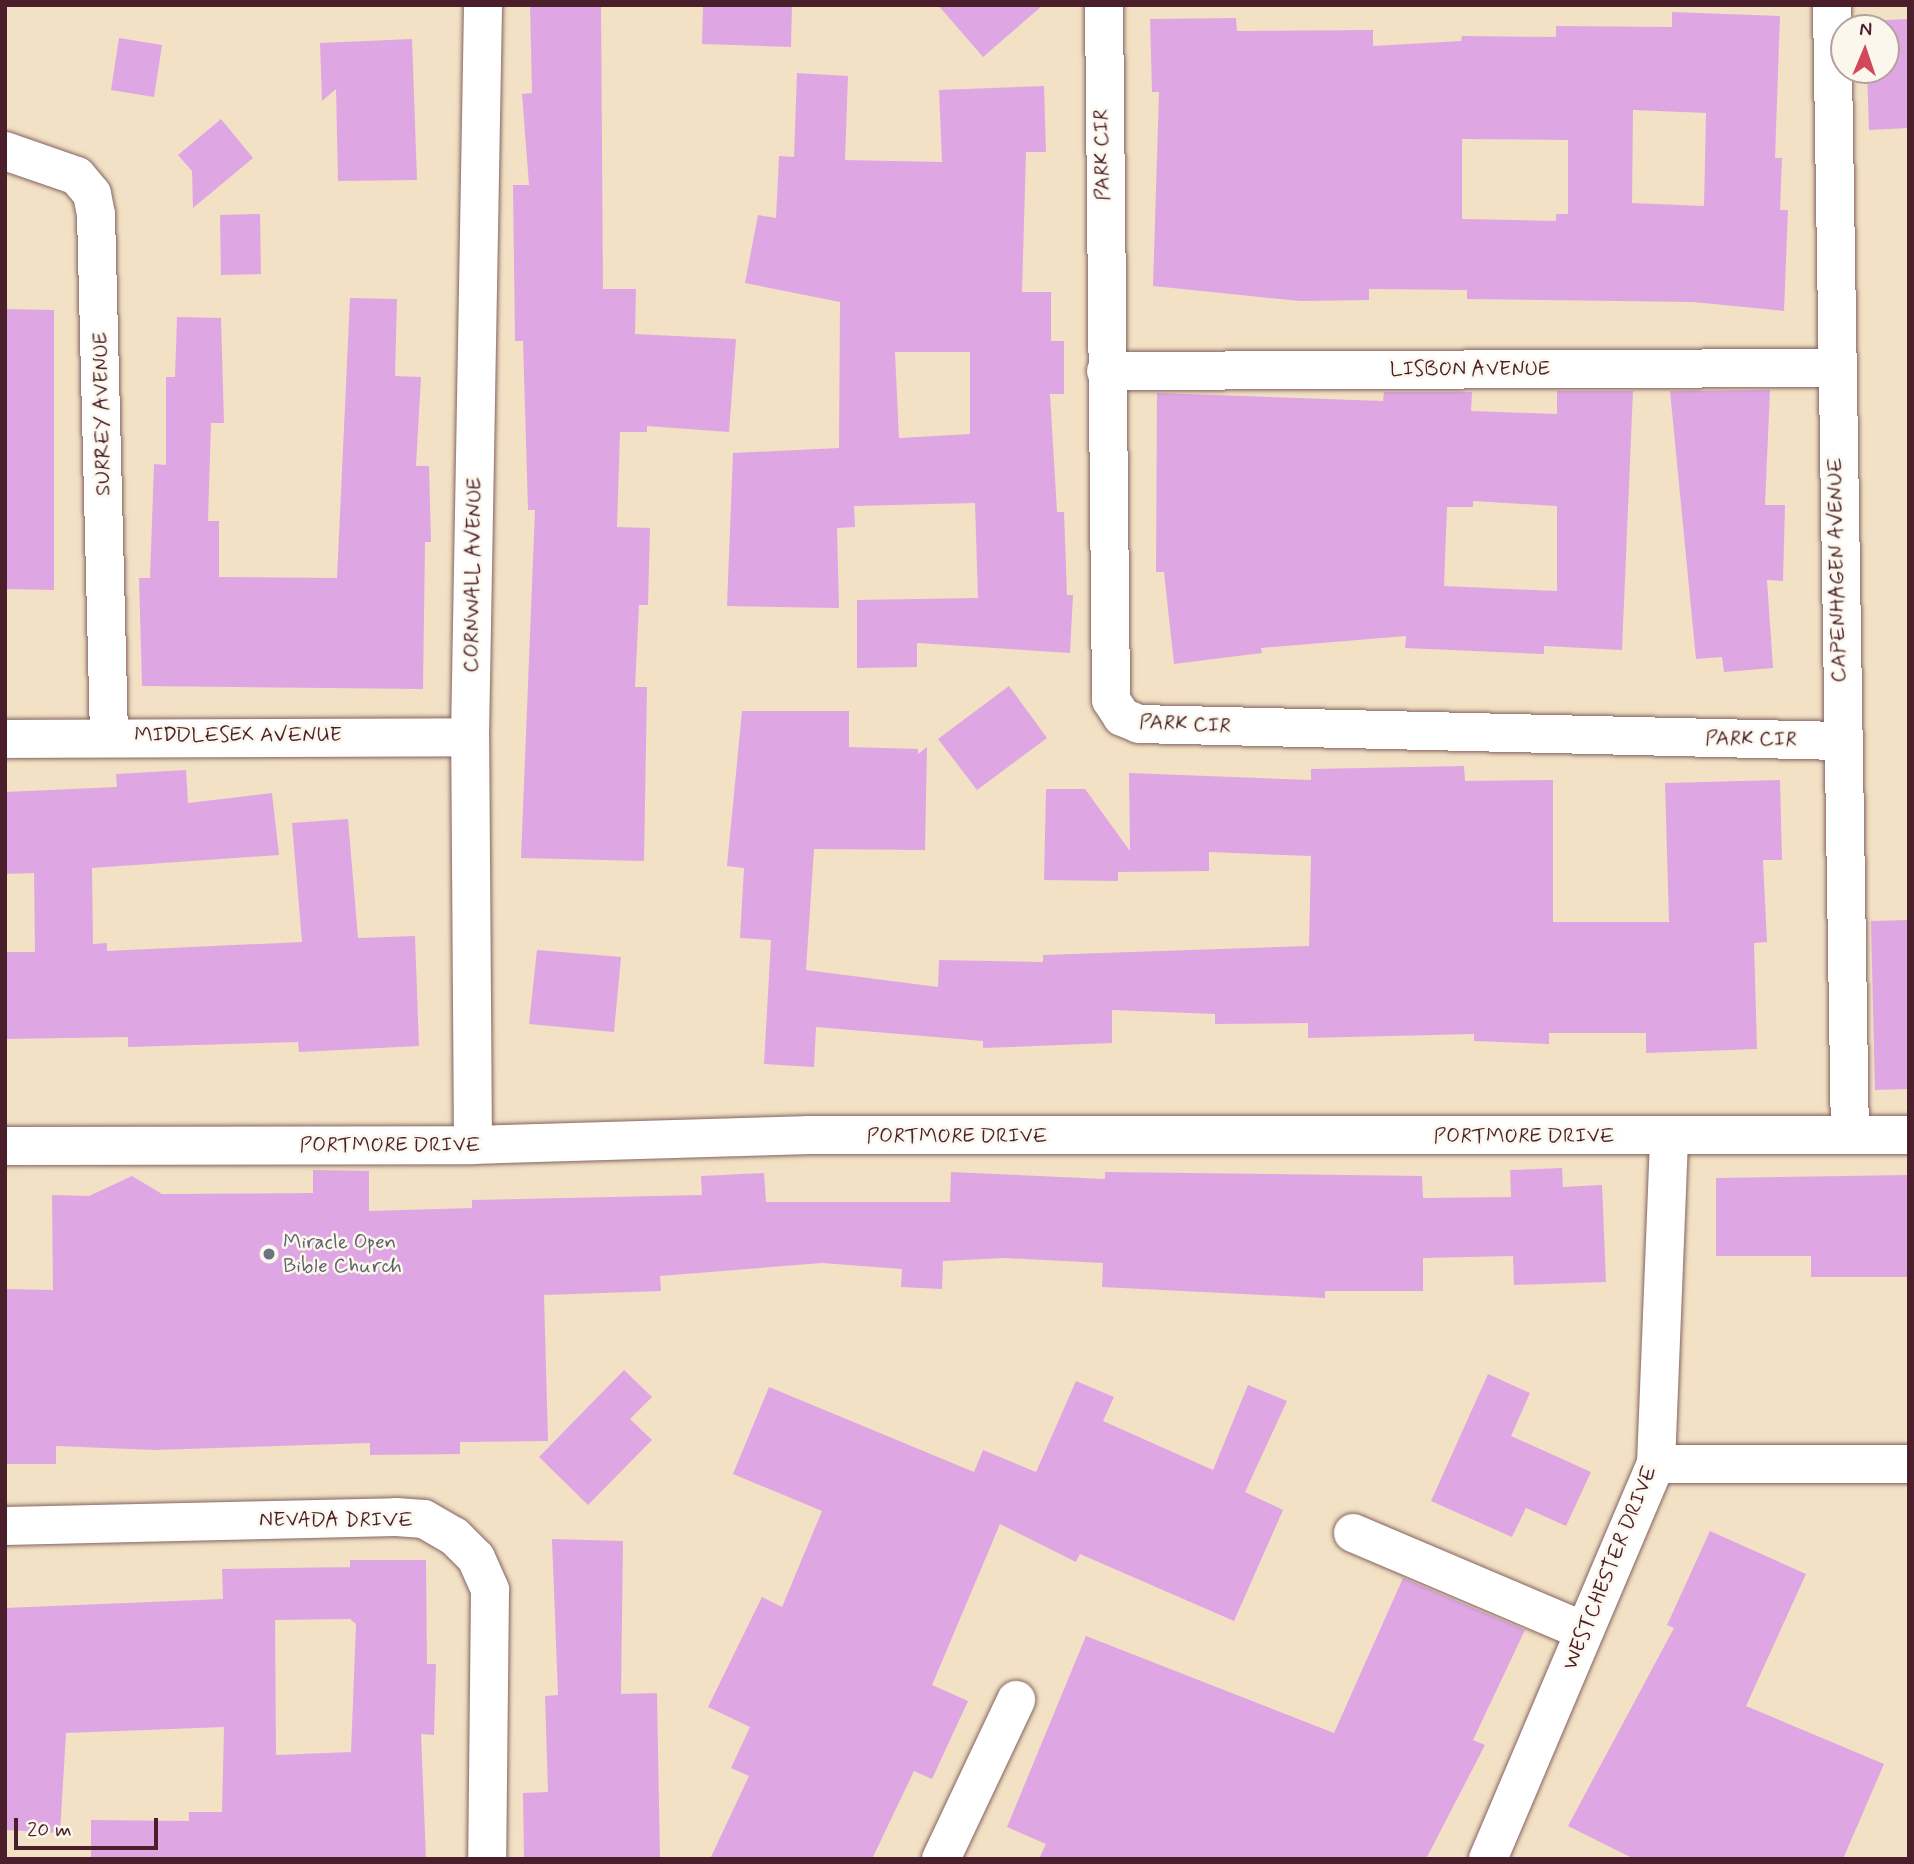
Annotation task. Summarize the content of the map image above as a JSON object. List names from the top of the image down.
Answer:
{
  "streets": {
    "street": [
      "PARK CIR",
      "LISBON AVENUE",
      "SURREY AVENUE",
      "CAPENHAGEN AVENUE",
      "CORNWALL AVENUE",
      "MIDDLESEX AVENUE",
      "PORTMORE DRIVE",
      "NEVADA DRIVE",
      "WESTCHESTER DRIVE"
    ]
  },
  "crossings": [
    ["PARK CIR", "LISBON AVENUE"],
    ["PARK CIR", "CAPENHAGEN AVENUE"],
    ["LISBON AVENUE", "CAPENHAGEN AVENUE"],
    ["SURREY AVENUE", "MIDDLESEX AVENUE"],
    ["CAPENHAGEN AVENUE", "PORTMORE DRIVE"],
    ["CORNWALL AVENUE", "MIDDLESEX AVENUE"],
    ["CORNWALL AVENUE", "PORTMORE DRIVE"],
    ["PORTMORE DRIVE", "WESTCHESTER DRIVE"]
  ],
  "places": ["Miracle Open Bible Church"],
  "scale_bar": "20 m",
  "north": "top"
}
